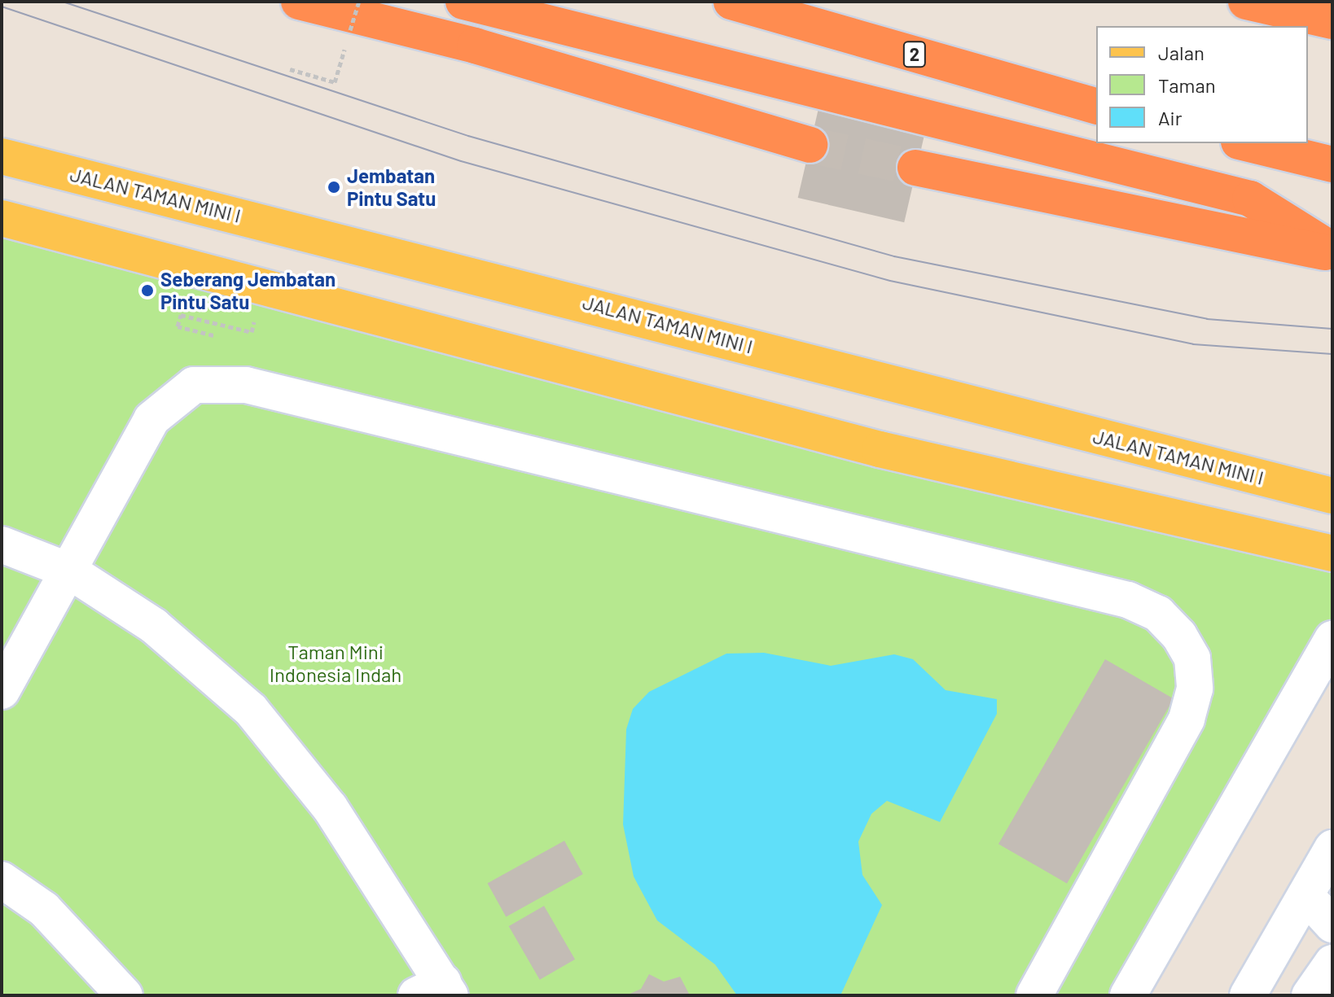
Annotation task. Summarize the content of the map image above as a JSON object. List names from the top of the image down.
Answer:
{
  "streets": {
    "highway": ["2"],
    "main road": ["JALAN TAMAN MINI I"]
  },
  "parks": ["Taman Mini Indonesia Indah"],
  "places": ["Jembatan Pintu Satu", "Seberang Jembatan Pintu Satu"],
  "legend": ["Jalan", "Taman", "Air"]
}
